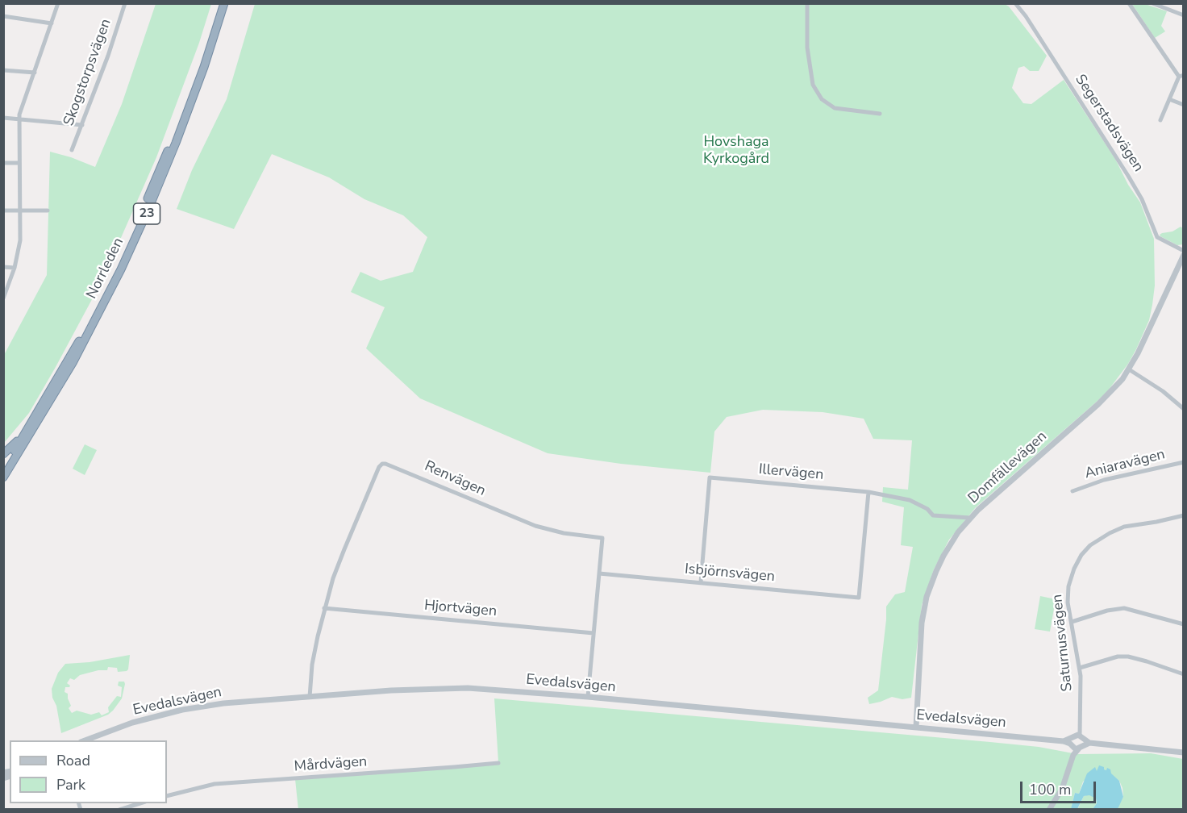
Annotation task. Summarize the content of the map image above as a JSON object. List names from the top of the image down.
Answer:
{
  "streets": {
    "highway": ["23", "Norrleden"],
    "street": [
      "Skogstorpsvägen",
      "Segerstadsvägen",
      "Aniaravägen",
      "Domfällevägen",
      "Illervägen",
      "Renvägen",
      "Isbjörnsvägen",
      "Hjortvägen",
      "Saturnusvägen",
      "Evedalsvägen",
      "Mårdvägen"
    ]
  },
  "crossings": [
    ["23", "Norrleden"],
    ["Domfällevägen", "Evedalsvägen"],
    ["Illervägen", "Isbjörnsvägen"],
    ["Renvägen", "Isbjörnsvägen"],
    ["Renvägen", "Hjortvägen"],
    ["Renvägen", "Evedalsvägen"]
  ],
  "parks": ["Hovshaga Kyrkogård"],
  "legend": ["Road", "Park"],
  "scale_bar": "100 m"
}
